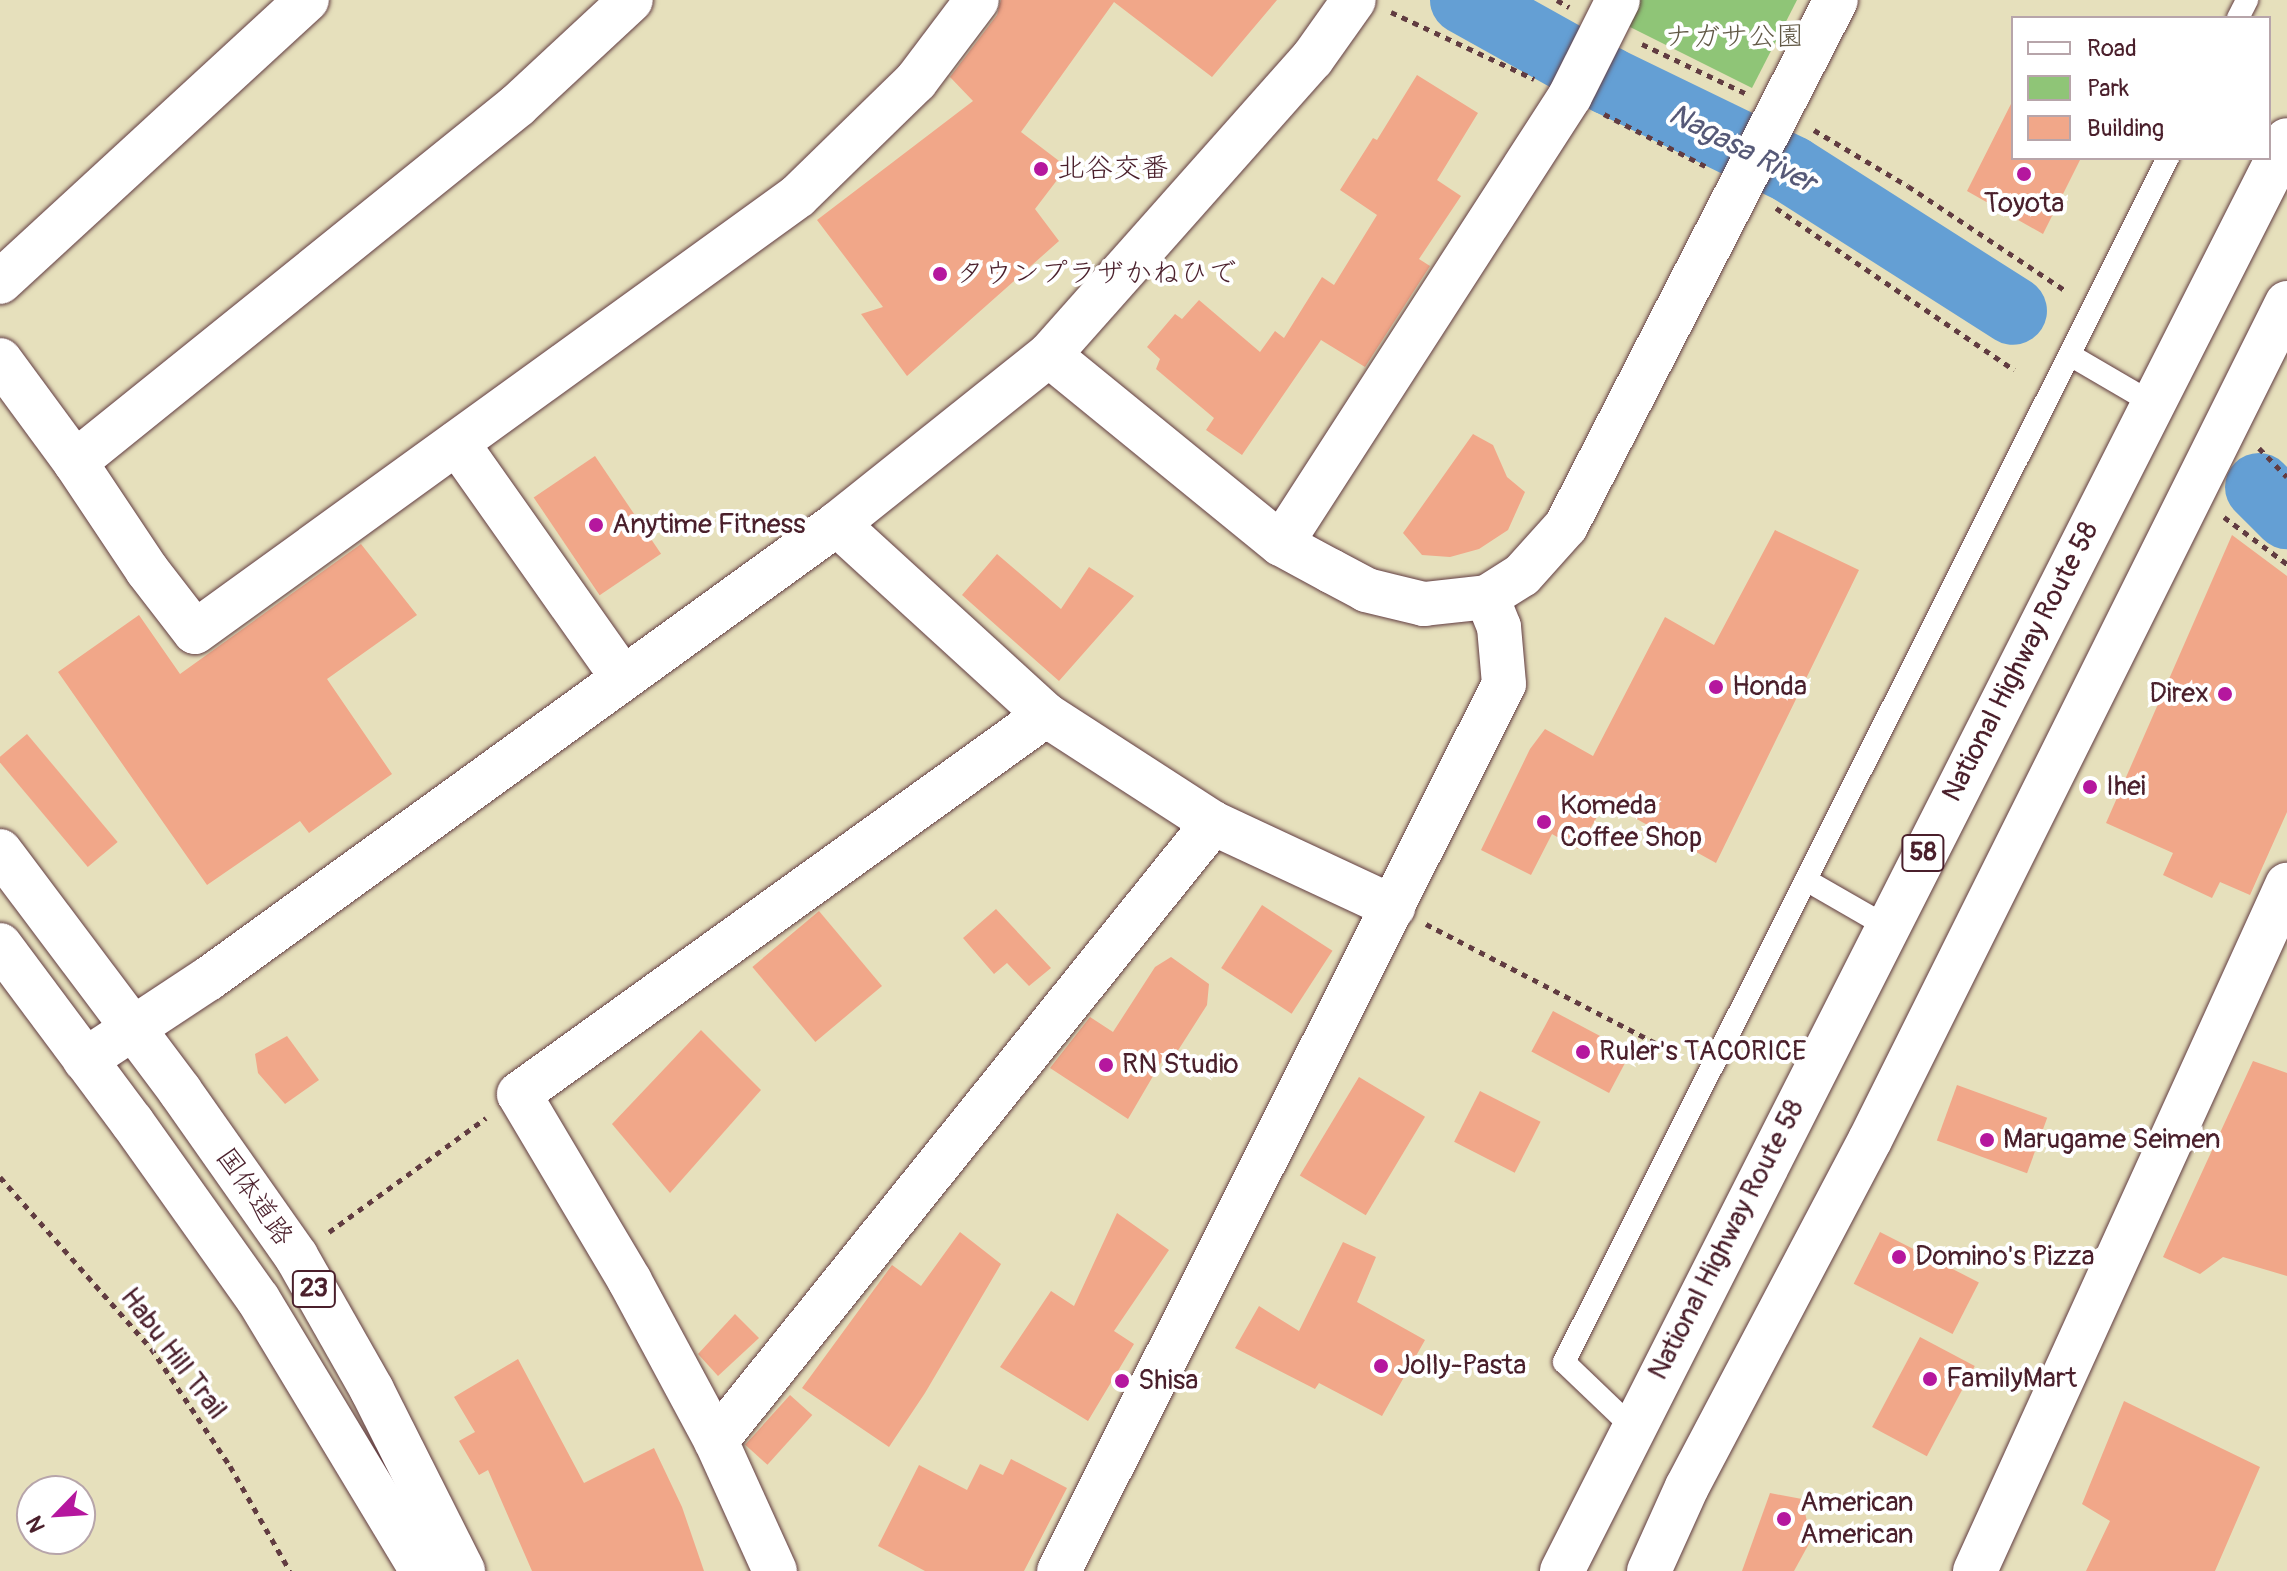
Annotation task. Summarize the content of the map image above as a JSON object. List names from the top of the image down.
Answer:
{
  "streets": {
    "main road": [
      "National Highway Route 58",
      "58",
      "国体道路",
      "23"
    ],
    "path": ["Habu Hill Trail"]
  },
  "water": ["Nagasa River"],
  "parks": ["ナガサ公園"],
  "places": [
    "北谷交番",
    "Toyota",
    "タウンプラザかねひで",
    "Anytime Fitness",
    "Honda",
    "Direx",
    "Ihei",
    "Komeda Coffee Shop",
    "Ruler's TACORICE",
    "RN Studio",
    "Marugame Seimen",
    "Domino's Pizza",
    "Jolly-Pasta",
    "FamilyMart",
    "Shisa",
    "American American"
  ],
  "legend": ["Road", "Park", "Building"],
  "north": "bottom left"
}
